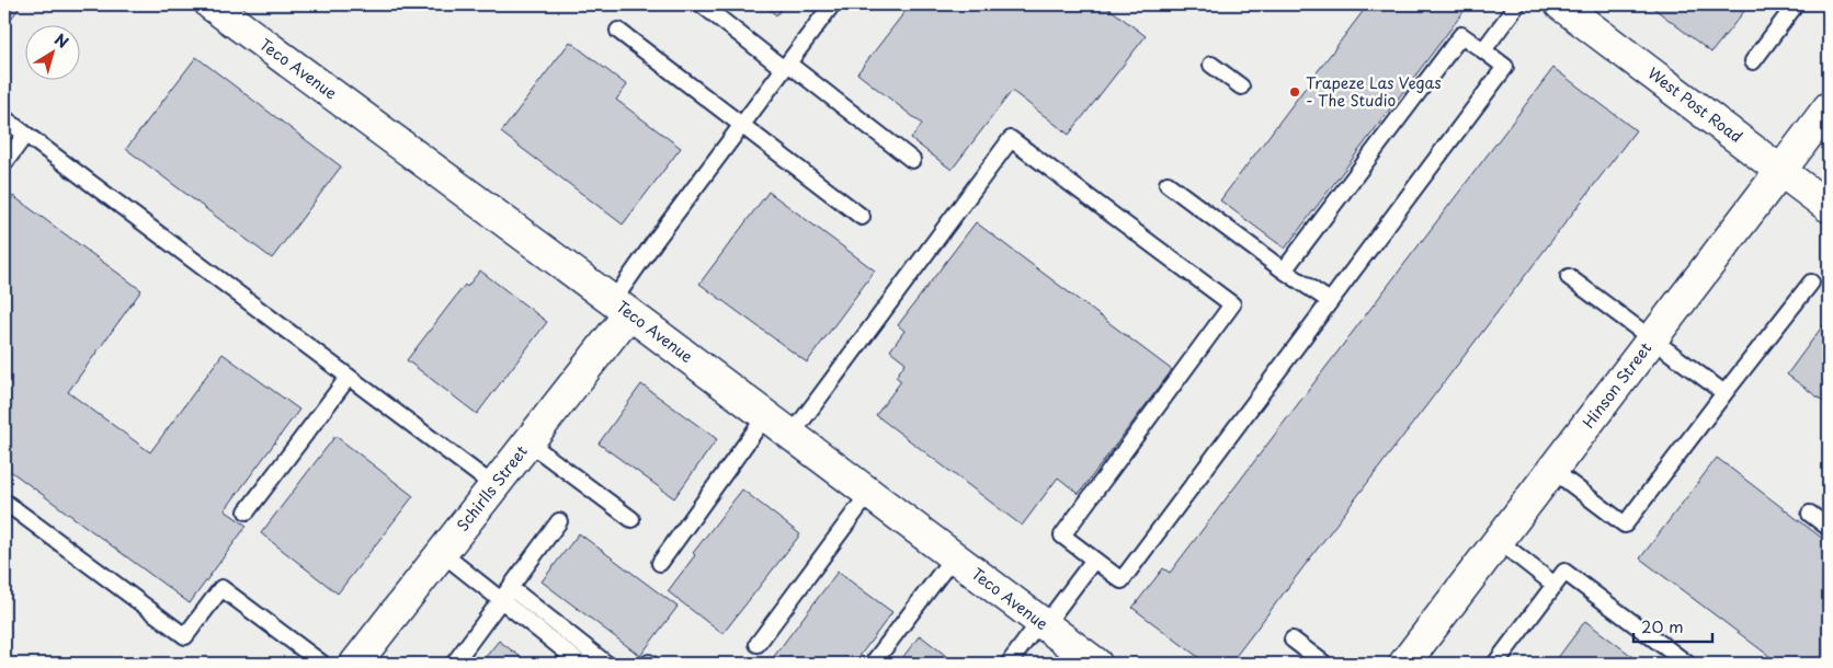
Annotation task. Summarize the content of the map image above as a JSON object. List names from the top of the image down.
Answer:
{
  "streets": {
    "street": [
      "Teco Avenue",
      "West Post Road",
      "Hinson Street",
      "Schirlls Street"
    ]
  },
  "crossings": [
    ["Teco Avenue", "Schirlls Street"],
    ["West Post Road", "Hinson Street"]
  ],
  "places": ["Trapeze Las Vegas - The Studio"],
  "scale_bar": "20 m",
  "north": "top right"
}
